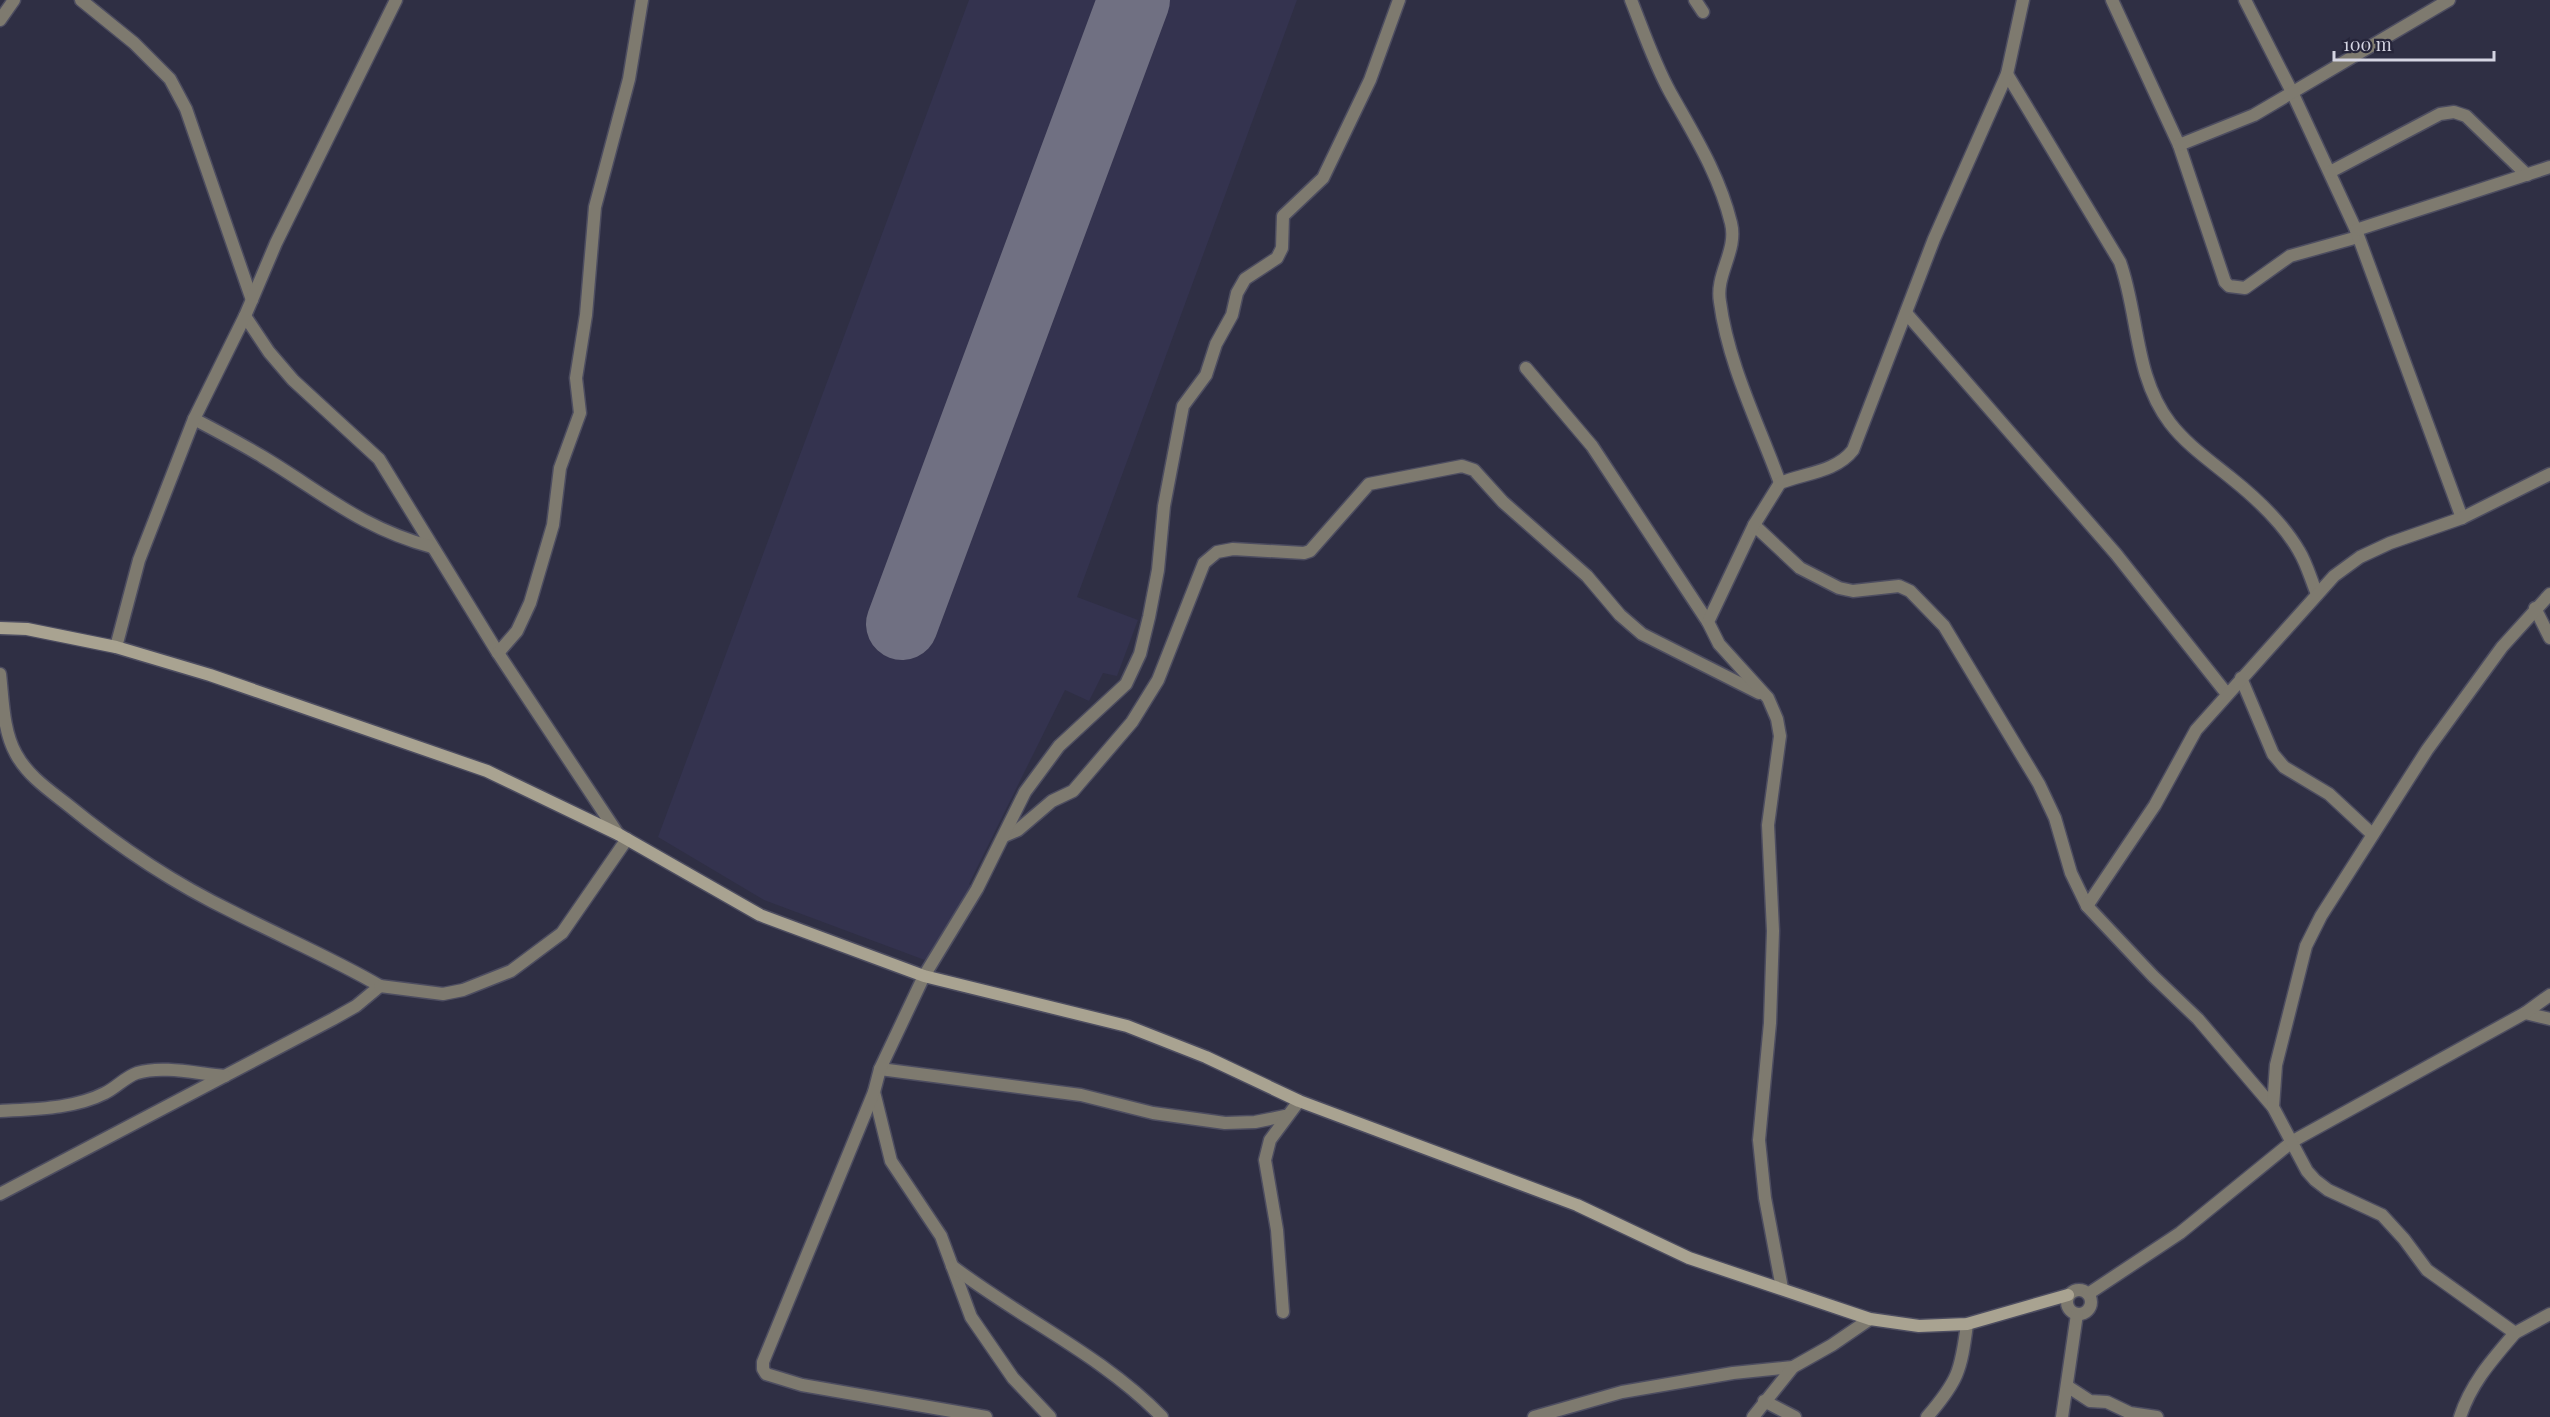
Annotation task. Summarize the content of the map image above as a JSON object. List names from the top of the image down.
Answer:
{
  "scale_bar": "100 m"
}
